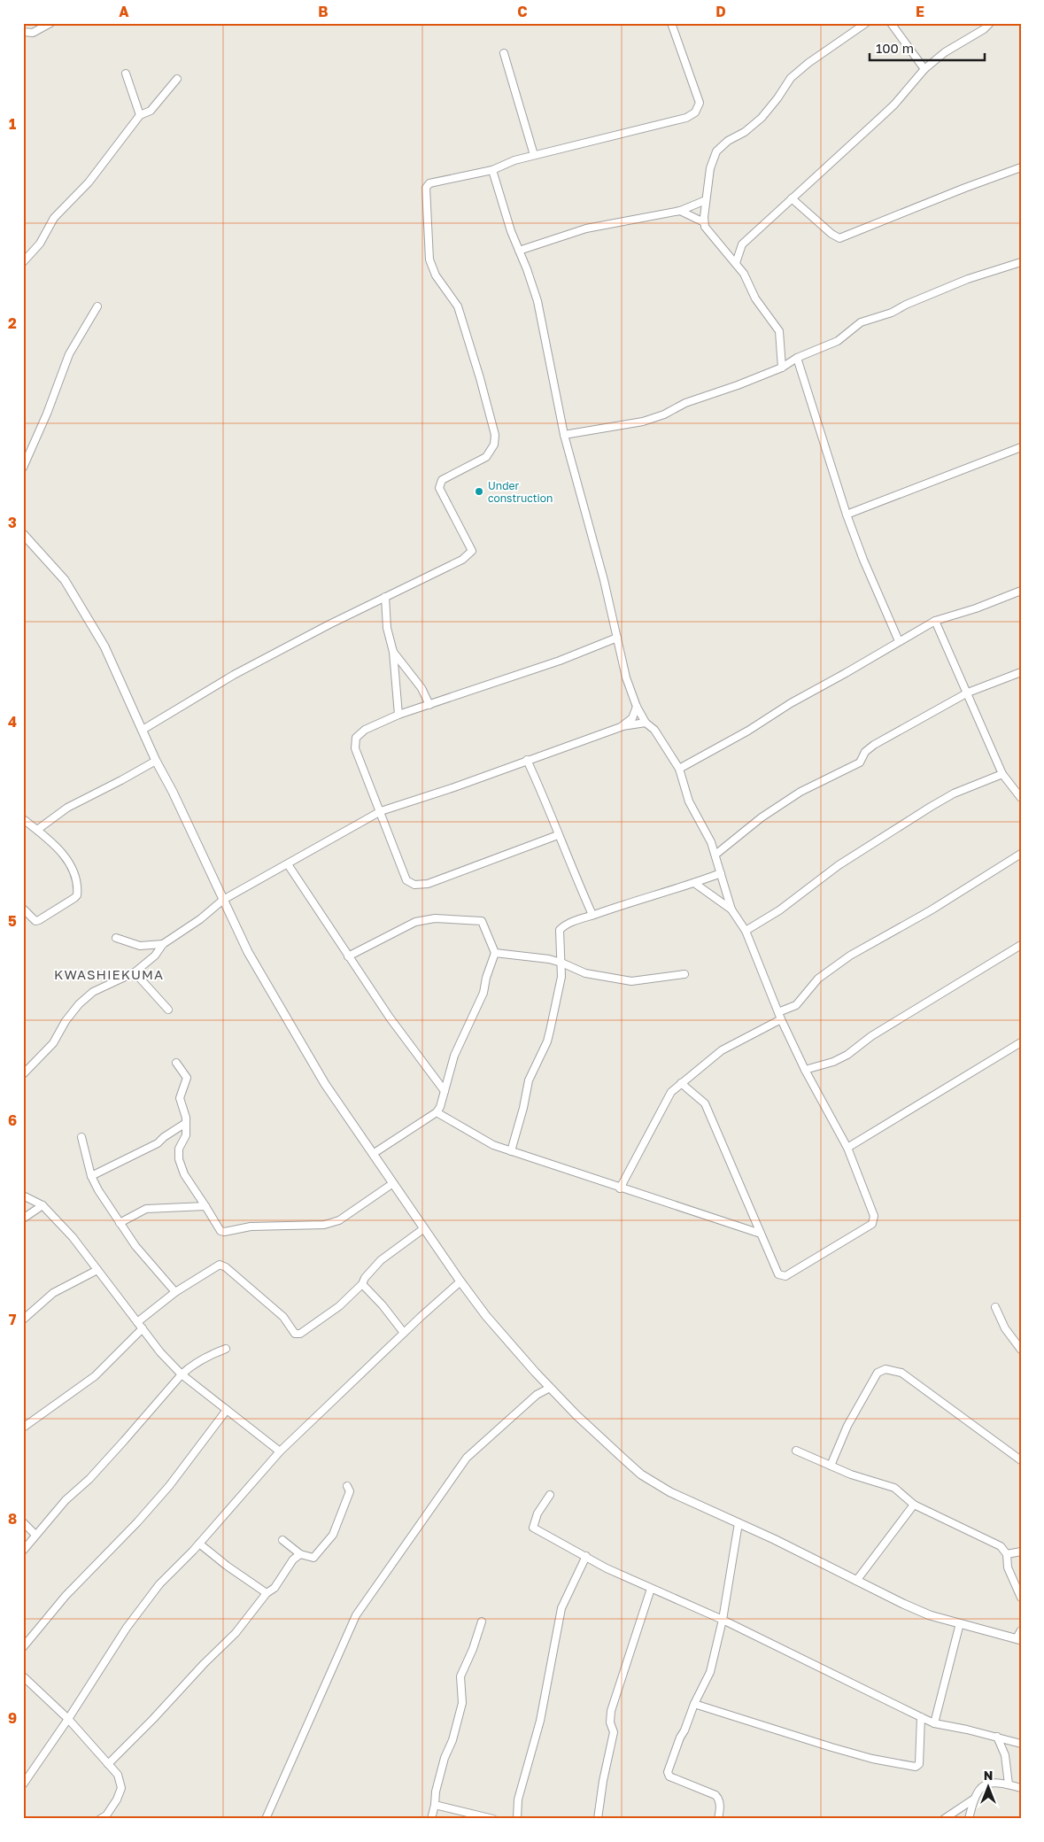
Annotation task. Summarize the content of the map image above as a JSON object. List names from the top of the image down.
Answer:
{
  "districts": ["KWASHIEKUMA"],
  "places": ["Under construction"],
  "scale_bar": "100 m",
  "north": "top",
  "grid": {
    "columns": [
      "A",
      "B",
      "C",
      "D",
      "E"
    ],
    "rows": [
      "1",
      "2",
      "3",
      "4",
      "5",
      "6",
      "7",
      "8",
      "9"
    ]
  }
}
